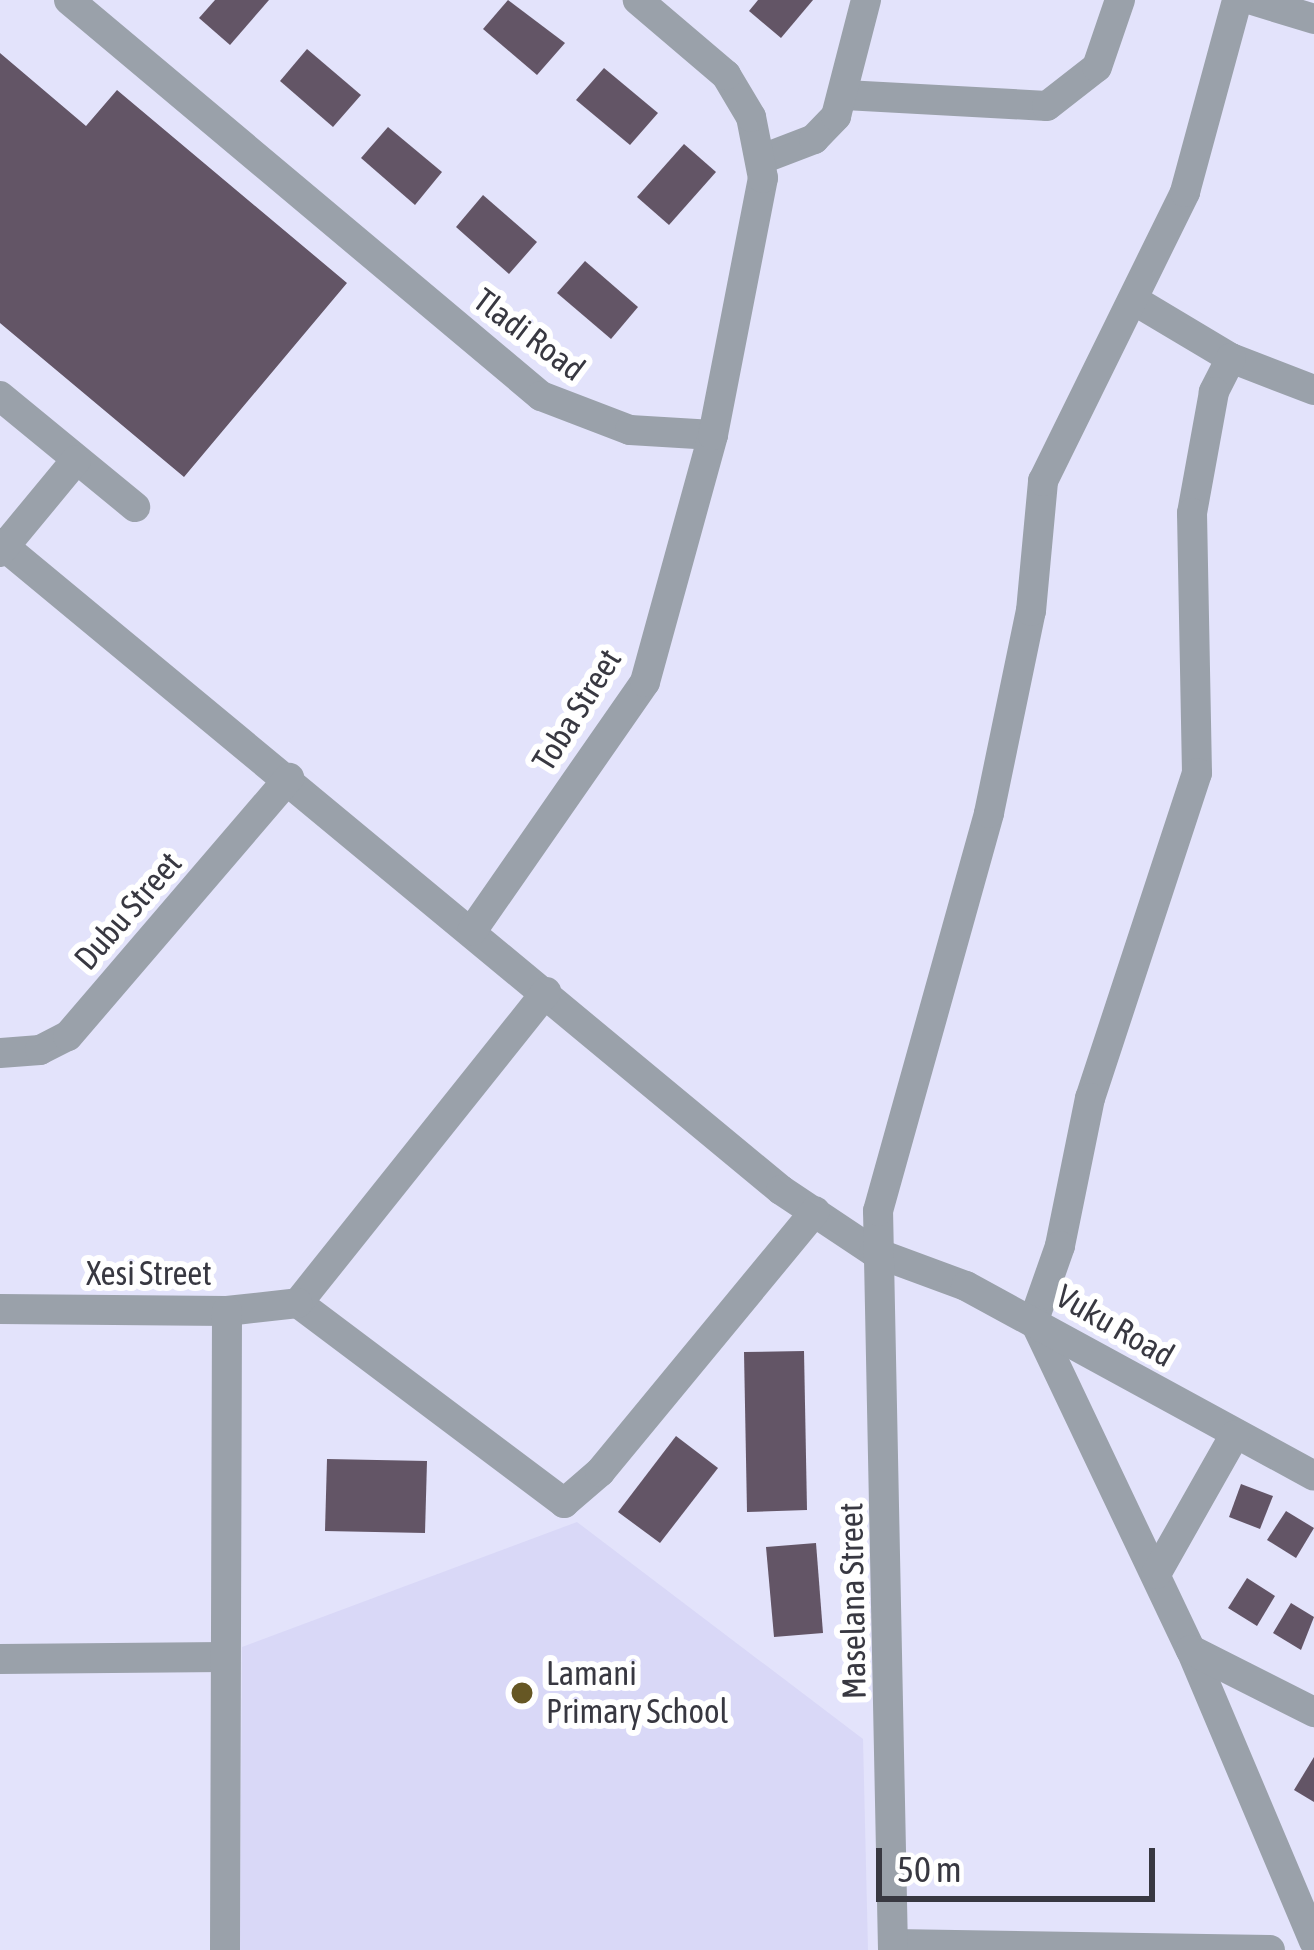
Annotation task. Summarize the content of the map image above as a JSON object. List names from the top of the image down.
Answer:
{
  "streets": {
    "street": [
      "Tladi Road",
      "Toba Street",
      "Dubu Street",
      "Xesi Street",
      "Vuku Road",
      "Maselana Street"
    ]
  },
  "crossings": [
    ["Tladi Road", "Toba Street"],
    ["Vuku Road", "Maselana Street"]
  ],
  "places": ["Lamani Primary School"],
  "scale_bar": "50 m"
}
